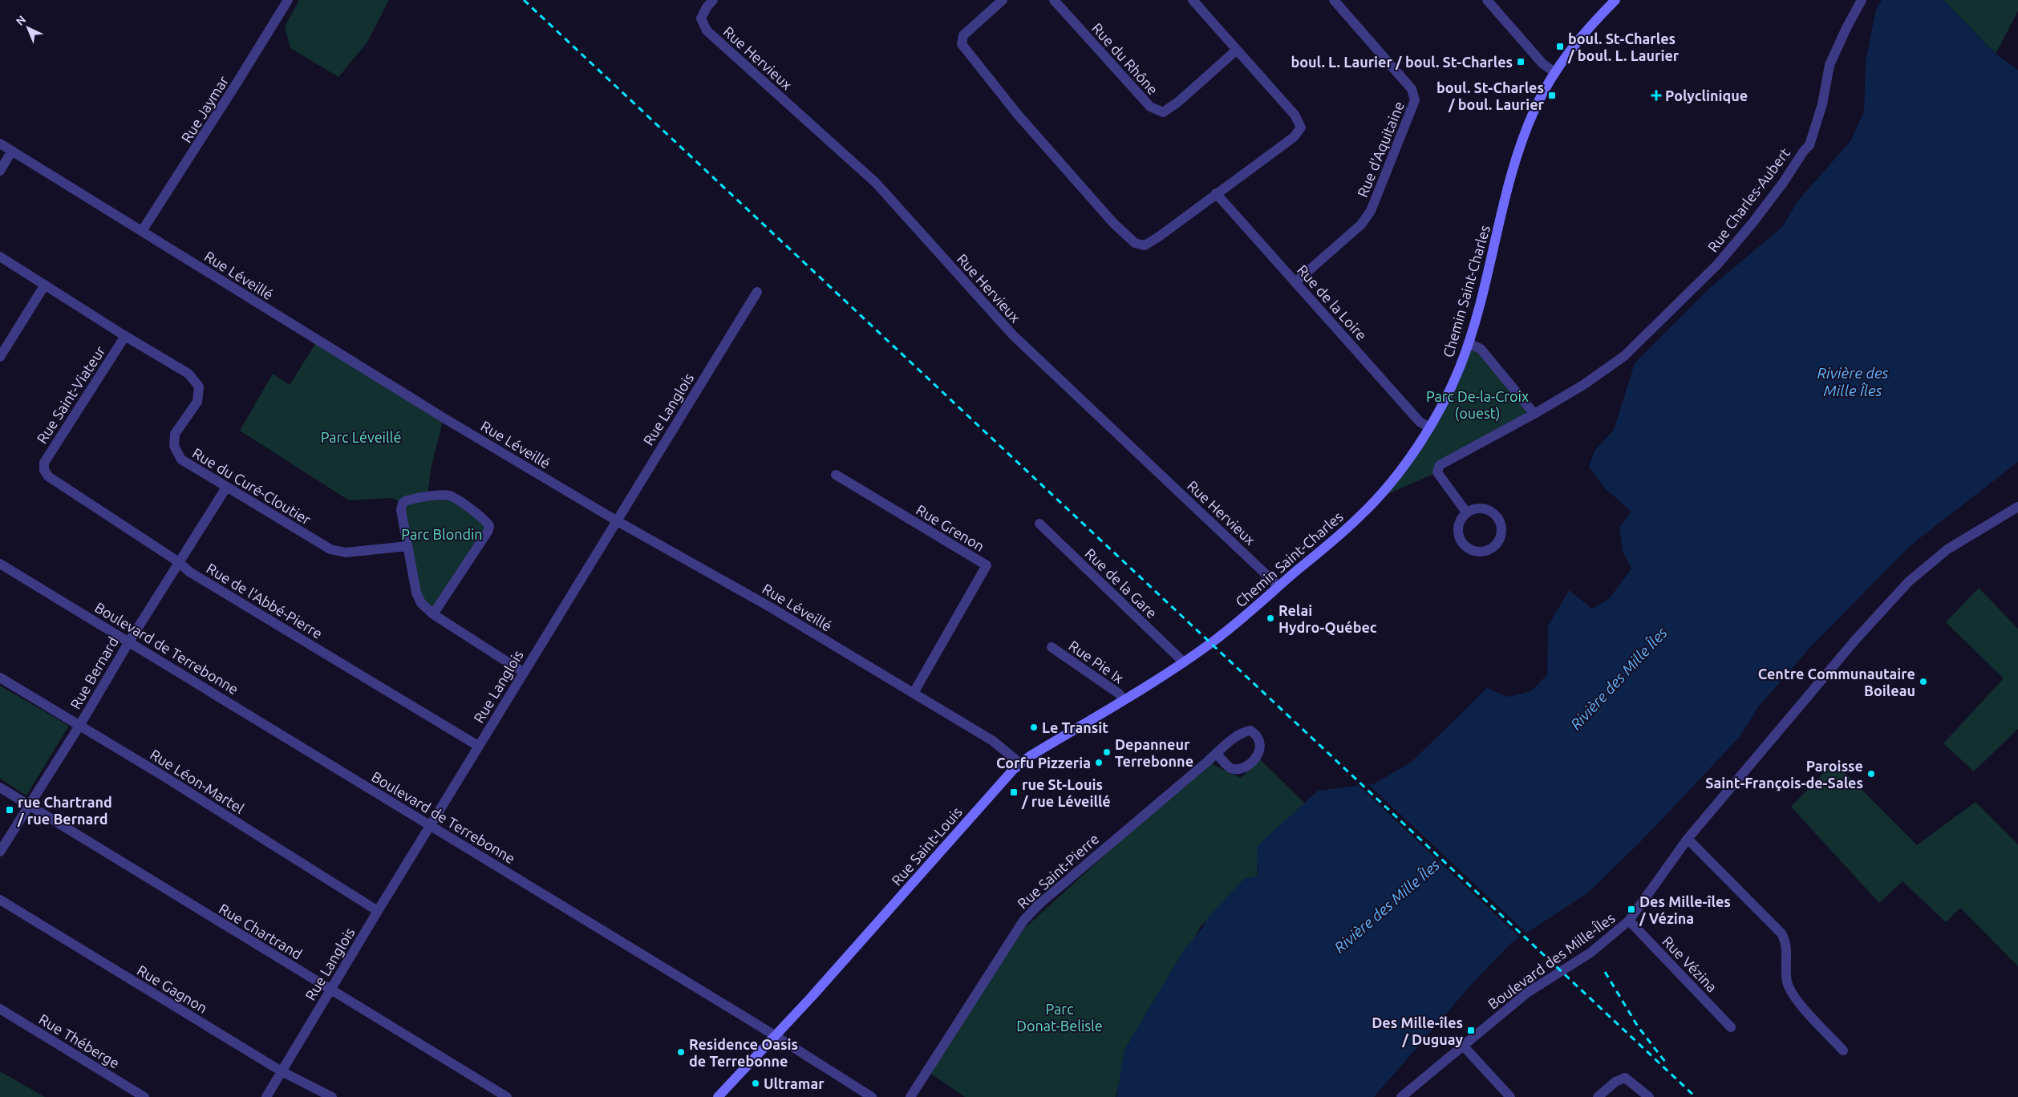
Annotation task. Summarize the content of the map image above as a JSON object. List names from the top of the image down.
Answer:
{
  "streets": {
    "main road": ["Chemin Saint-Charles", "Rue Saint-Louis"],
    "street": [
      "Rue Hervieux",
      "Rue du Rhône",
      "Rue Jaymar",
      "Rue d'Aquitaine",
      "Rue Charles-Aubert",
      "Rue Léveillé",
      "Rue de la Loire",
      "Rue Saint-Viateur",
      "Rue Langlois",
      "Rue du Curé-Cloutier",
      "Rue Grenon",
      "Rue de la Gare",
      "Rue de l'Abbé-Pierre",
      "Boulevard de Terrebonne",
      "Rue Pie Ix",
      "Rue Bernard",
      "Rue Léon-Martel",
      "Rue Saint-Pierre",
      "Rue Chartrand",
      "Boulevard des Mille-Îles",
      "Rue Vézina",
      "Rue Gagnon",
      "Rue Théberge"
    ]
  },
  "crossings": [
    ["Rue Hervieux", "Chemin Saint-Charles"],
    ["Rue Jaymar", "Rue Léveillé"],
    ["Rue d'Aquitaine", "Rue de la Loire"],
    ["Rue Léveillé", "Rue Langlois"],
    ["Rue Léveillé", "Rue Grenon"],
    ["Rue Léveillé", "Rue Saint-Louis"],
    ["Chemin Saint-Charles", "Rue de la Loire"],
    ["Chemin Saint-Charles", "Rue de la Gare"],
    ["Chemin Saint-Charles", "Rue Saint-Louis"],
    ["Rue Saint-Viateur", "Rue du Curé-Cloutier"],
    ["Rue Saint-Viateur", "Rue de l'Abbé-Pierre"],
    ["Rue Langlois", "Rue de l'Abbé-Pierre"],
    ["Rue Langlois", "Boulevard de Terrebonne"],
    ["Rue Langlois", "Rue Léon-Martel"],
    ["Rue Langlois", "Rue Chartrand"],
    ["Rue Langlois", "Rue Gagnon"],
    ["Rue du Curé-Cloutier", "Rue Bernard"],
    ["Rue de la Gare", "Rue Saint-Louis"],
    ["Rue de l'Abbé-Pierre", "Rue Bernard"],
    ["Boulevard de Terrebonne", "Rue Bernard"],
    ["Boulevard de Terrebonne", "Rue Saint-Louis"],
    ["Rue Pie Ix", "Rue Saint-Louis"],
    ["Rue Bernard", "Rue Léon-Martel"],
    ["Rue Bernard", "Rue Chartrand"],
    ["Boulevard des Mille-Îles", "Rue Vézina"]
  ],
  "water": ["Rivière des Mille Îles"],
  "parks": [
    "Parc De-la-Croix (ouest)",
    "Parc Léveillé",
    "Parc Blondin",
    "Parc Donat-Belisle"
  ],
  "places": {
    "transit": [
      "boul. St-Charles / boul. L. Laurier",
      "boul. L. Laurier / boul. St-Charles",
      "boul. St-Charles / boul. Laurier",
      "rue St-Louis / rue Léveillé",
      "rue Chartrand / rue Bernard",
      "Des Mille-îles / Vézina",
      "Des Mille-îles / Duguay"
    ],
    "health": ["Polyclinique"],
    "other": [
      "Relai Hydro-Québec",
      "Centre Communautaire Boileau",
      "Le Transit",
      "Depanneur Terrebonne",
      "Corfu Pizzeria",
      "Paroisse Saint-François-de-Sales",
      "Residence Oasis de Terrebonne",
      "Ultramar"
    ]
  },
  "north": "top left"
}
